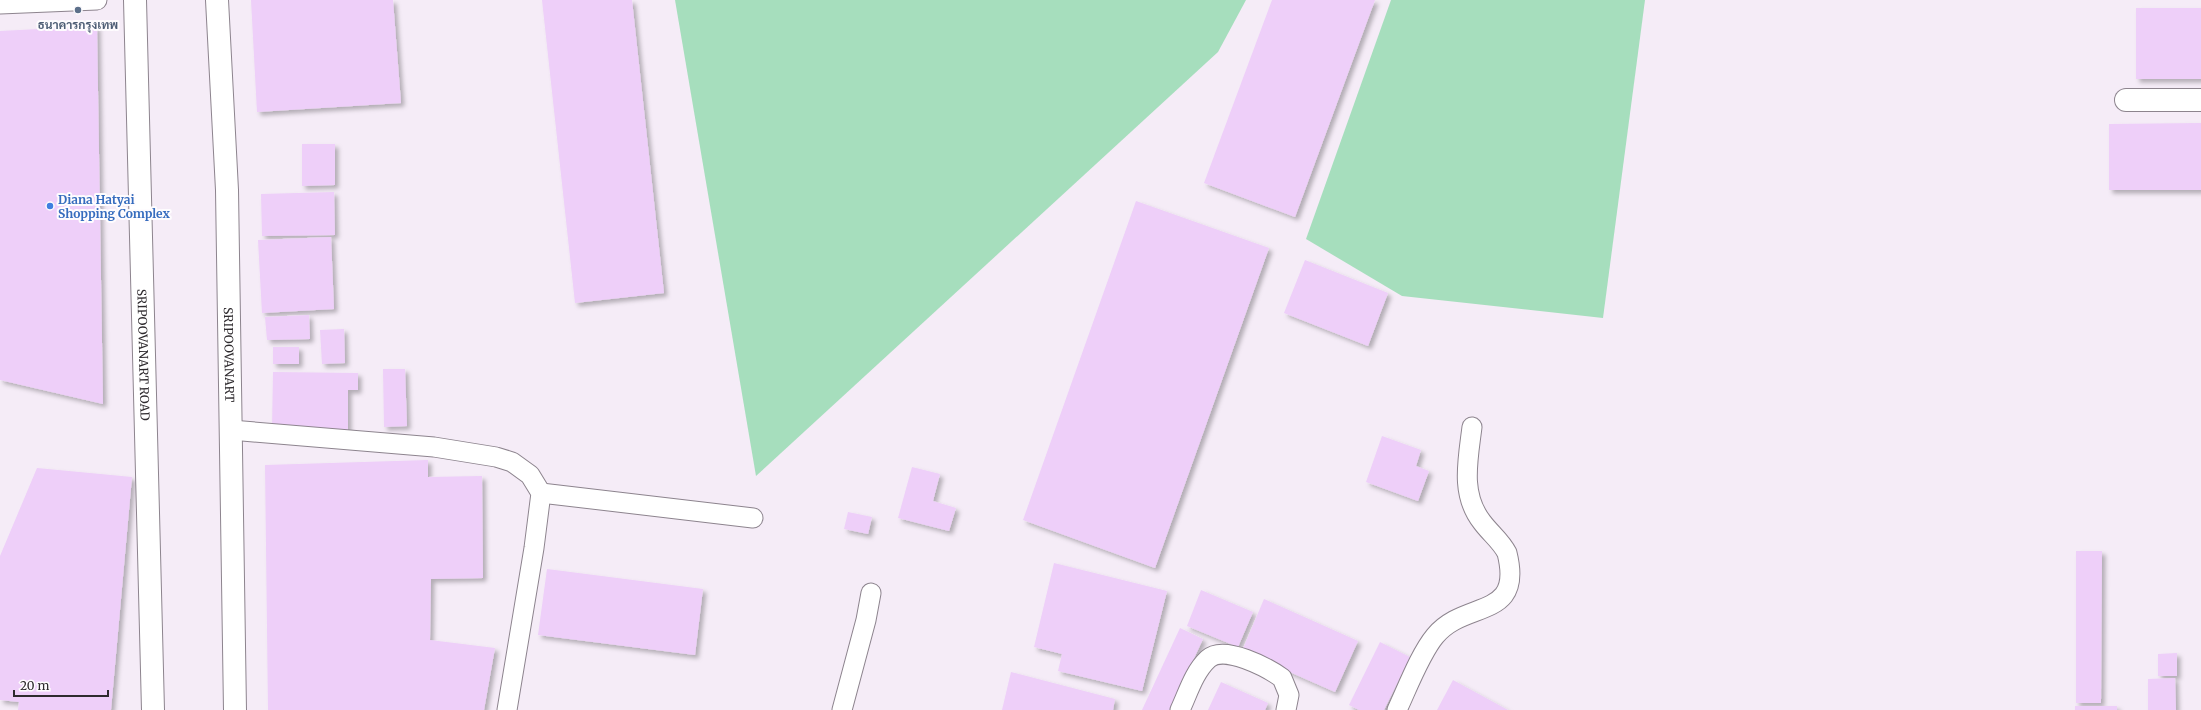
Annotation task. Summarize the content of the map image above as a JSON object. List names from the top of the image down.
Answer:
{
  "streets": {
    "main road": ["SRIPOOVANART ROAD", "SRIPOOVANART"]
  },
  "places": ["ธนาคารกรุงเทพ", "Diana Hatyai Shopping Complex"],
  "scale_bar": "20 m"
}
